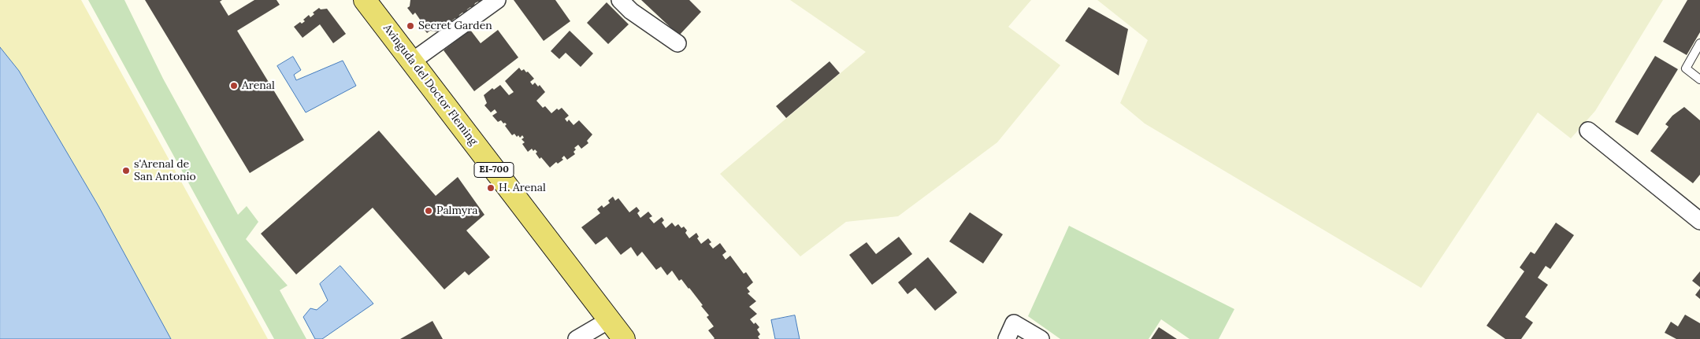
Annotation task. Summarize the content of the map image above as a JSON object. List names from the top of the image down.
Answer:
{
  "streets": {
    "main road": ["Avinguda del Doctor Fleming", "EI-700"]
  },
  "places": [
    "Secret Garden",
    "Arenal",
    "s'Arenal de San Antonio",
    "H. Arenal",
    "Palmyra"
  ]
}
